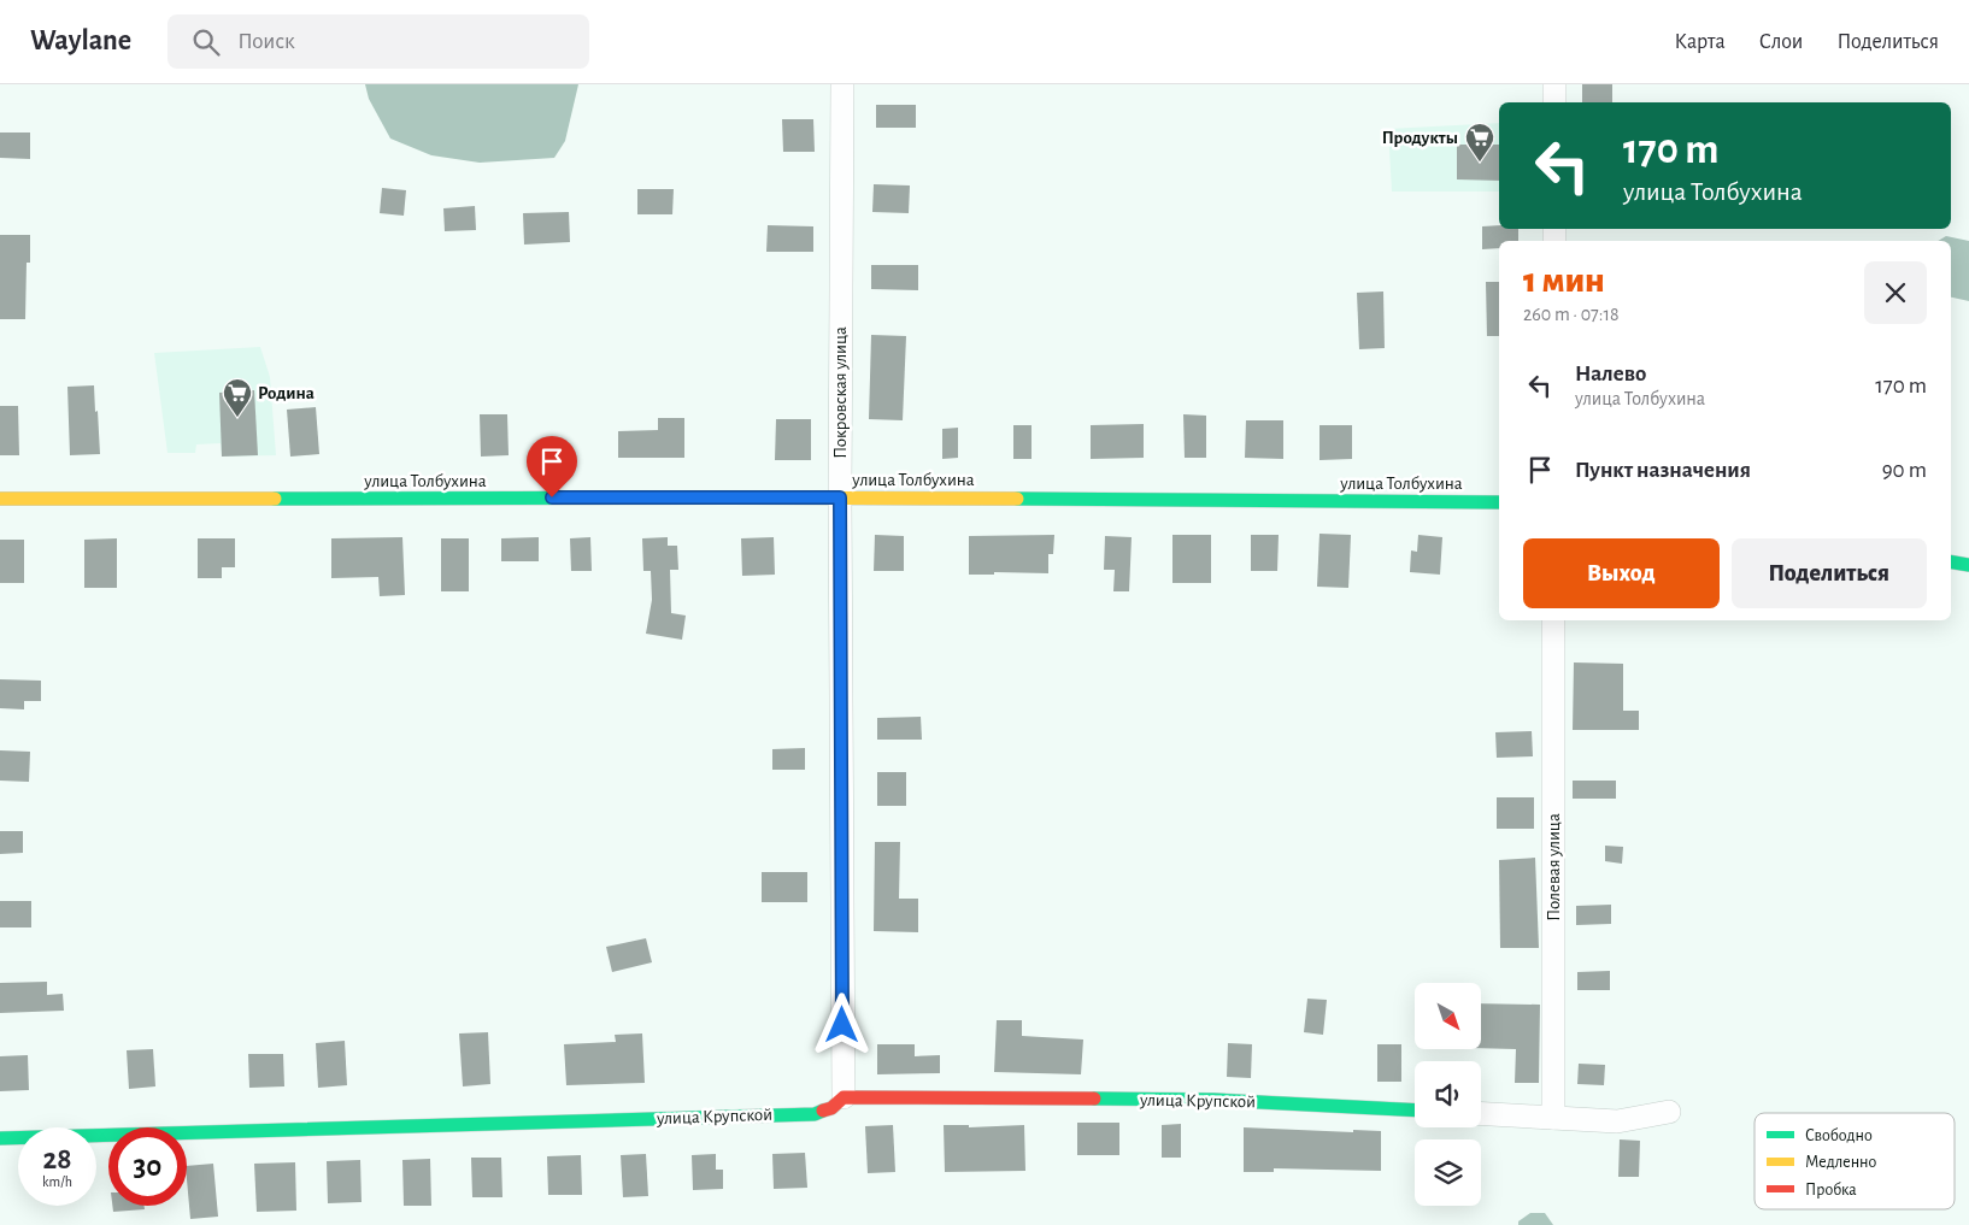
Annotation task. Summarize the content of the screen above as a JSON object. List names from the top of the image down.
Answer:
{
  "streets": {
    "main road": ["улица Толбухина", "улица Крупской"],
    "street": ["Покровская улица", "Полевая улица"]
  },
  "crossings": [
    ["Покровская улица", "улица Толбухина"],
    ["Покровская улица", "улица Крупской"]
  ],
  "places": {
    "supermarket": ["Продукты", "Родина"]
  },
  "legend": ["Свободно", "Медленно", "Пробка"],
  "north": "bottom right",
  "page": {
    "header": "Waylane",
    "search": "Поиск",
    "nav": ["Карта", "Слои", "Поделиться"],
    "turn": ["170 m", "улица Толбухина"],
    "heading": ["1 мин", "260 m · 07:18"],
    "list": [
      {
        "name": "Налево",
        "note": "улица Толбухина",
        "value": "170 m"
      },
      {
        "name": "Пункт назначения",
        "value": "90 m"
      }
    ],
    "buttons": ["Выход", "Поделиться"],
    "speed": "28 km/h",
    "limit": "30"
  }
}
